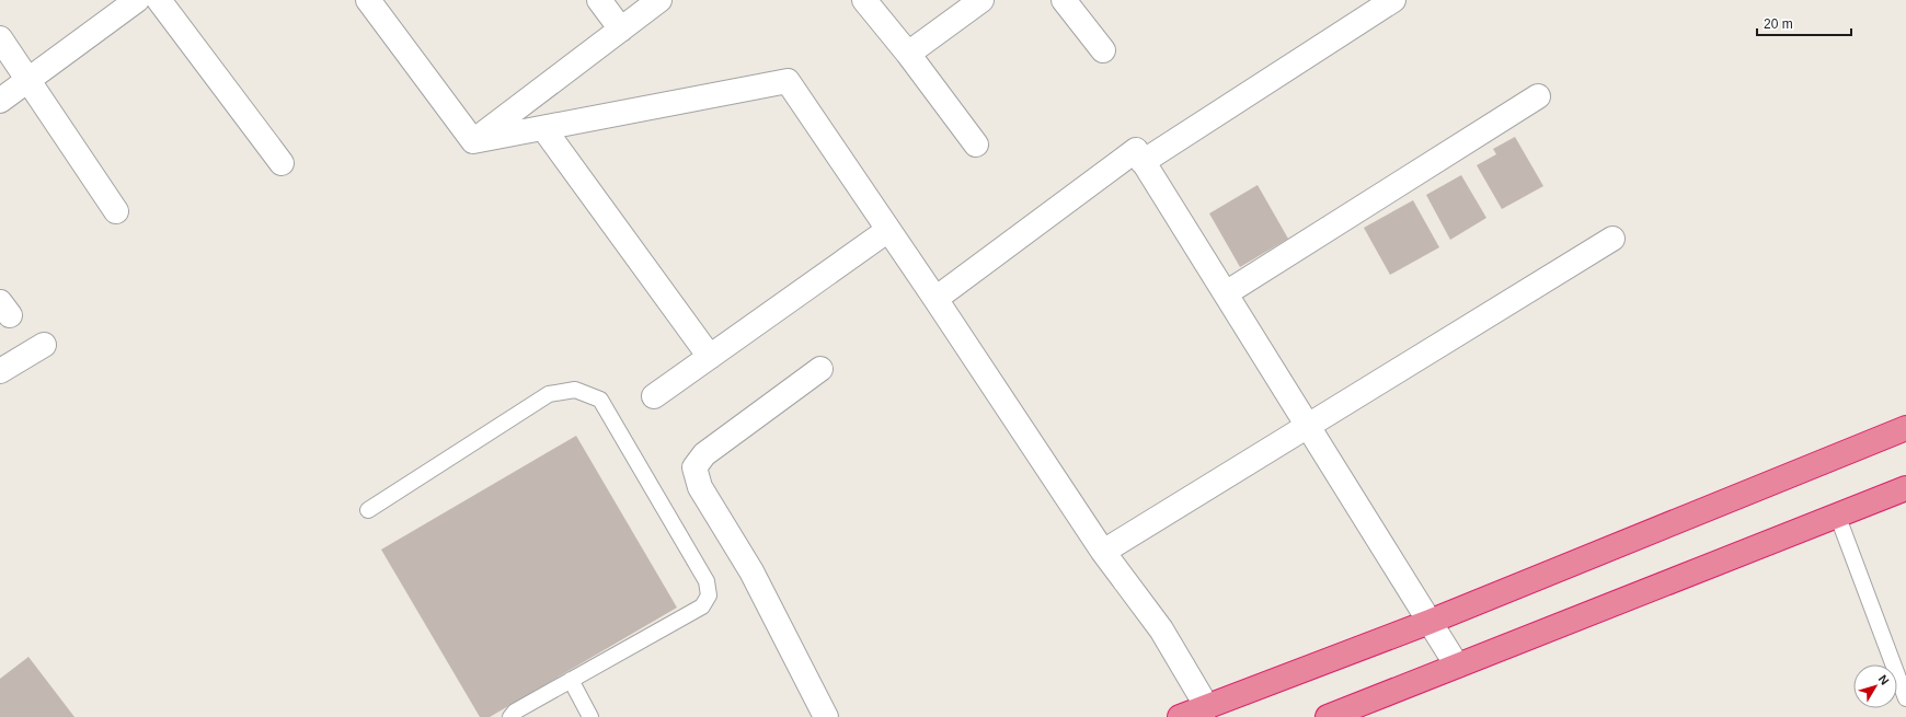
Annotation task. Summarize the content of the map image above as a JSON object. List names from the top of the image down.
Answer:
{
  "scale_bar": "20 m",
  "north": "top right"
}
